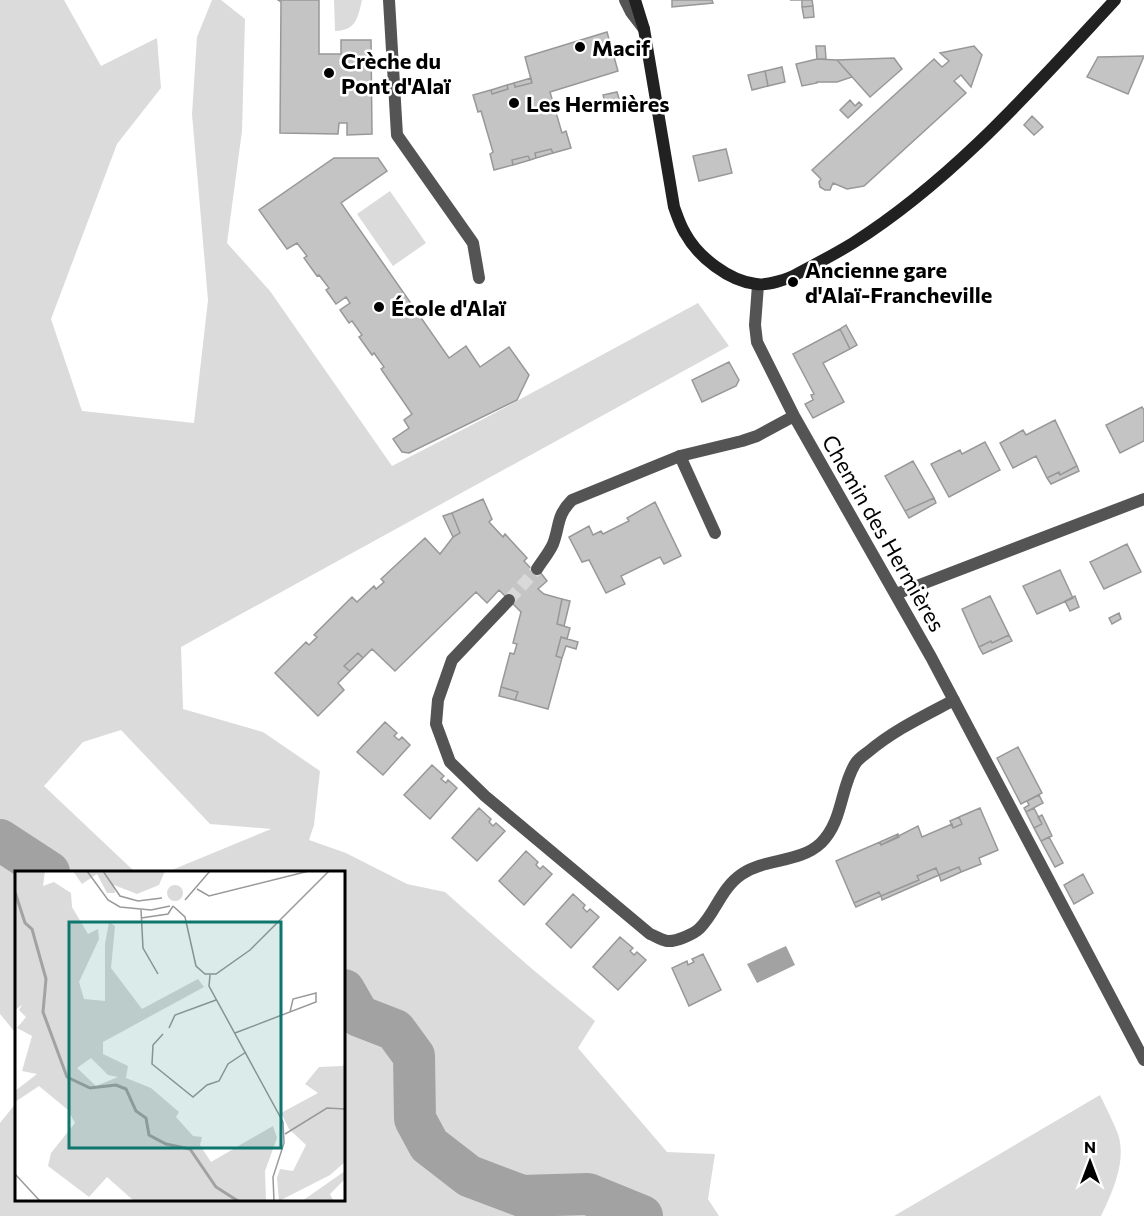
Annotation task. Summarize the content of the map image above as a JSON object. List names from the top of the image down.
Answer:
{
  "streets": {
    "street": ["Chemin des Hermières"]
  },
  "places": [
    "Macif",
    "Crèche du Pont d'Alaï",
    "Les Hermières",
    "Ancienne gare d'Alaï-Francheville",
    "École d'Alaï"
  ],
  "north": "top"
}
